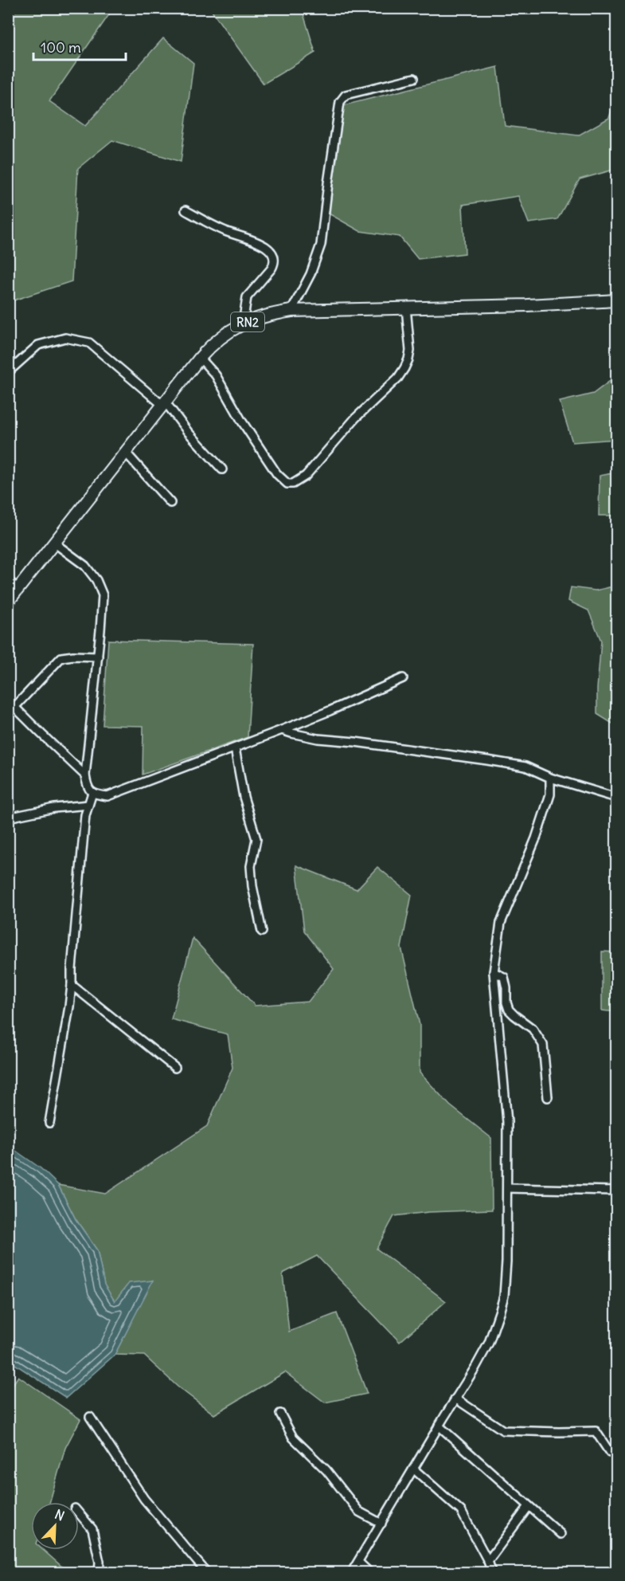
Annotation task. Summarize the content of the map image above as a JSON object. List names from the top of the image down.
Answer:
{
  "streets": {
    "highway": ["RN2"]
  },
  "scale_bar": "100 m",
  "north": "top right"
}
